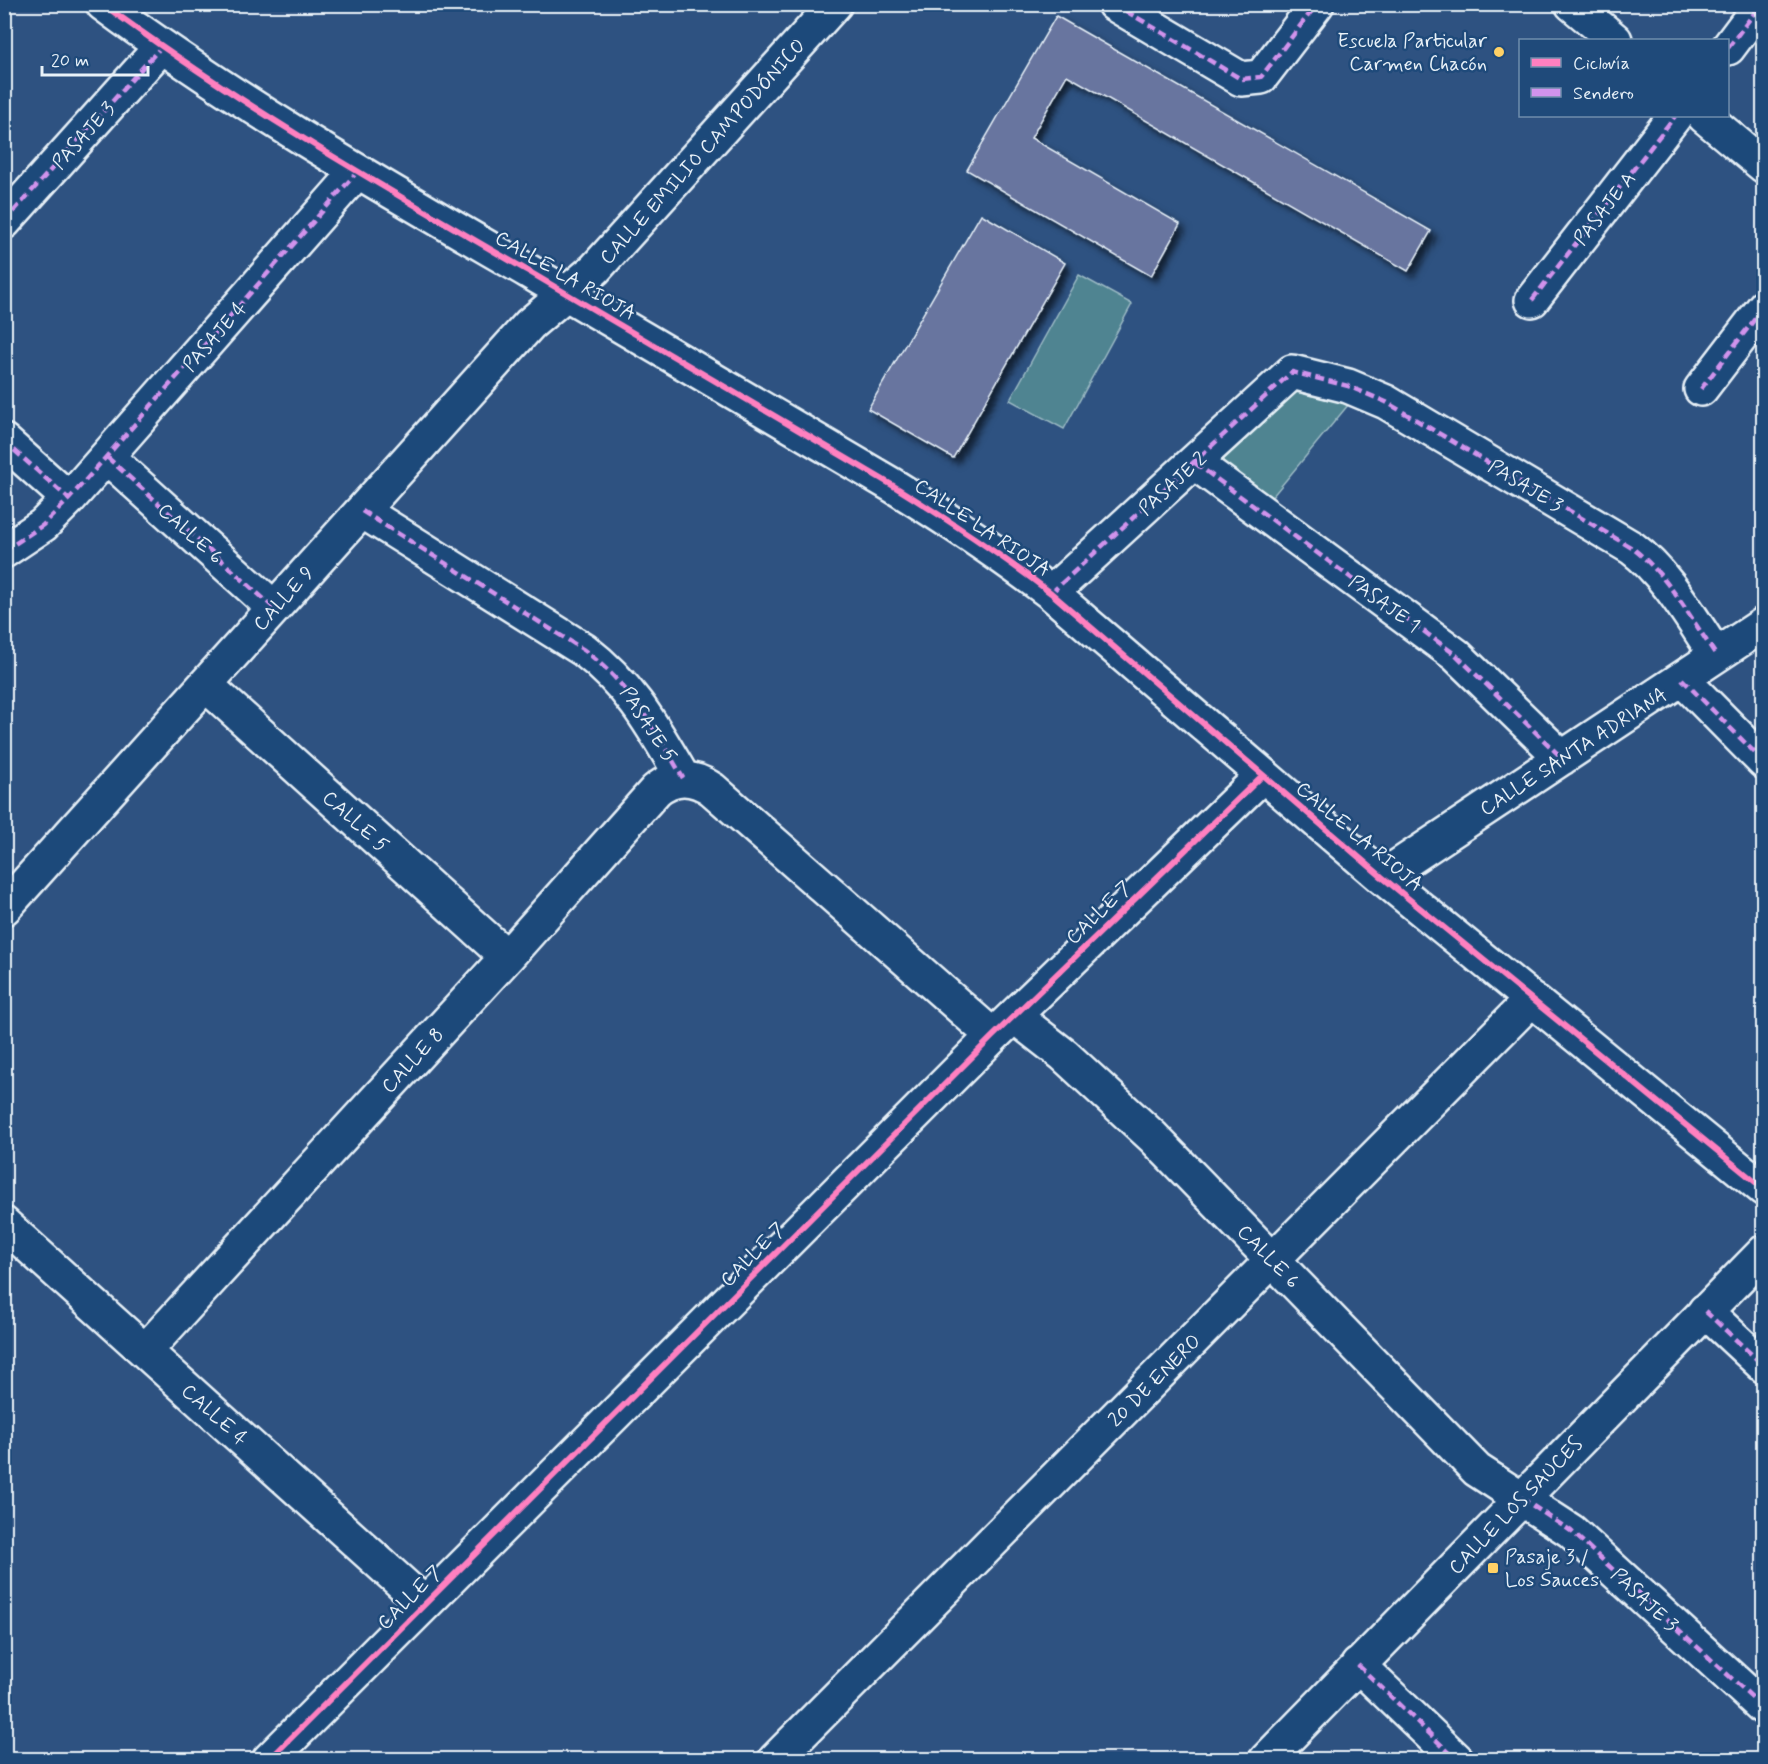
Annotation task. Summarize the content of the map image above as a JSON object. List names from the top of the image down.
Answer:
{
  "streets": {
    "street": [
      "PASAJE 3",
      "CALLE EMILIO CAMPODÓNICO",
      "PASAJE A",
      "CALLE LA RIOJA",
      "PASAJE 4",
      "PASAJE 2",
      "CALLE 6",
      "CALLE 9",
      "PASAJE 1",
      "PASAJE 5",
      "CALLE SANTA ADRIANA",
      "CALLE 5",
      "CALLE 7",
      "CALLE 8",
      "20 DE ENERO",
      "CALLE 4",
      "CALLE LOS SAUCES"
    ]
  },
  "crossings": [
    ["PASAJE 3", "CALLE LA RIOJA"],
    ["PASAJE 3", "PASAJE 2"],
    ["PASAJE 3", "CALLE 6"],
    ["PASAJE 3", "CALLE SANTA ADRIANA"],
    ["PASAJE 3", "CALLE LOS SAUCES"],
    ["CALLE EMILIO CAMPODÓNICO", "CALLE LA RIOJA"],
    ["CALLE EMILIO CAMPODÓNICO", "CALLE 9"],
    ["CALLE LA RIOJA", "PASAJE 4"],
    ["CALLE LA RIOJA", "PASAJE 2"],
    ["CALLE LA RIOJA", "CALLE 9"],
    ["CALLE LA RIOJA", "CALLE SANTA ADRIANA"],
    ["CALLE LA RIOJA", "CALLE 7"],
    ["CALLE LA RIOJA", "20 DE ENERO"],
    ["PASAJE 4", "CALLE 6"],
    ["PASAJE 2", "PASAJE 1"],
    ["CALLE 6", "CALLE 9"],
    ["CALLE 6", "PASAJE 5"],
    ["CALLE 6", "CALLE 7"],
    ["CALLE 6", "20 DE ENERO"],
    ["CALLE 6", "CALLE LOS SAUCES"],
    ["CALLE 9", "PASAJE 5"],
    ["CALLE 9", "CALLE 5"],
    ["PASAJE 1", "CALLE SANTA ADRIANA"],
    ["PASAJE 5", "CALLE 7"],
    ["PASAJE 5", "CALLE 8"],
    ["CALLE 5", "CALLE 8"],
    ["CALLE 7", "CALLE 4"],
    ["CALLE 8", "CALLE 4"]
  ],
  "places": {
    "other": ["Escuela Particular Carmen Chacón"],
    "transit": ["Pasaje 3 / Los Sauces"]
  },
  "legend": ["Ciclovía", "Sendero"],
  "scale_bar": "20 m"
}
